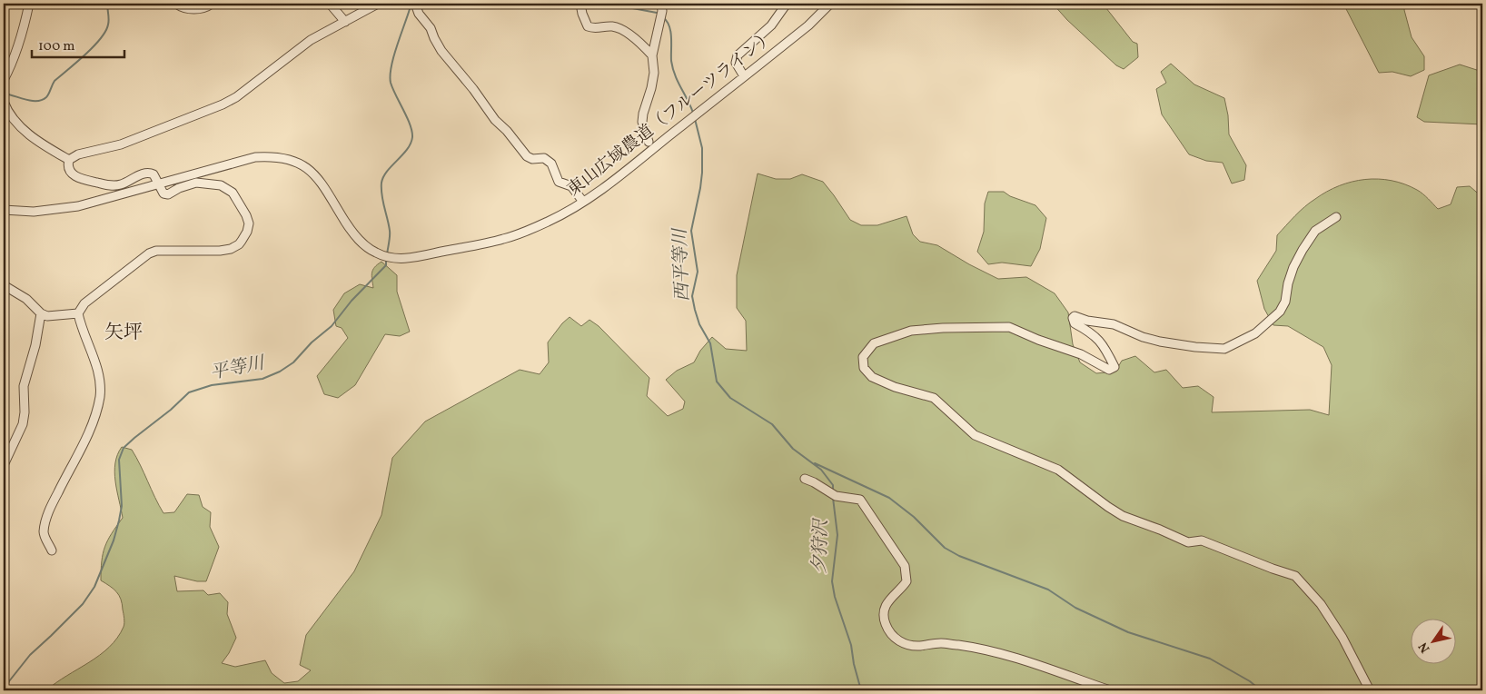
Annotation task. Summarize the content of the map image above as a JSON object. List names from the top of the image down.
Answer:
{
  "streets": {
    "street": ["東山広域農道（フルーツライン）"]
  },
  "districts": ["矢坪"],
  "water": ["西平等川", "平等川", "夕狩沢"],
  "scale_bar": "100 m",
  "north": "bottom left"
}
